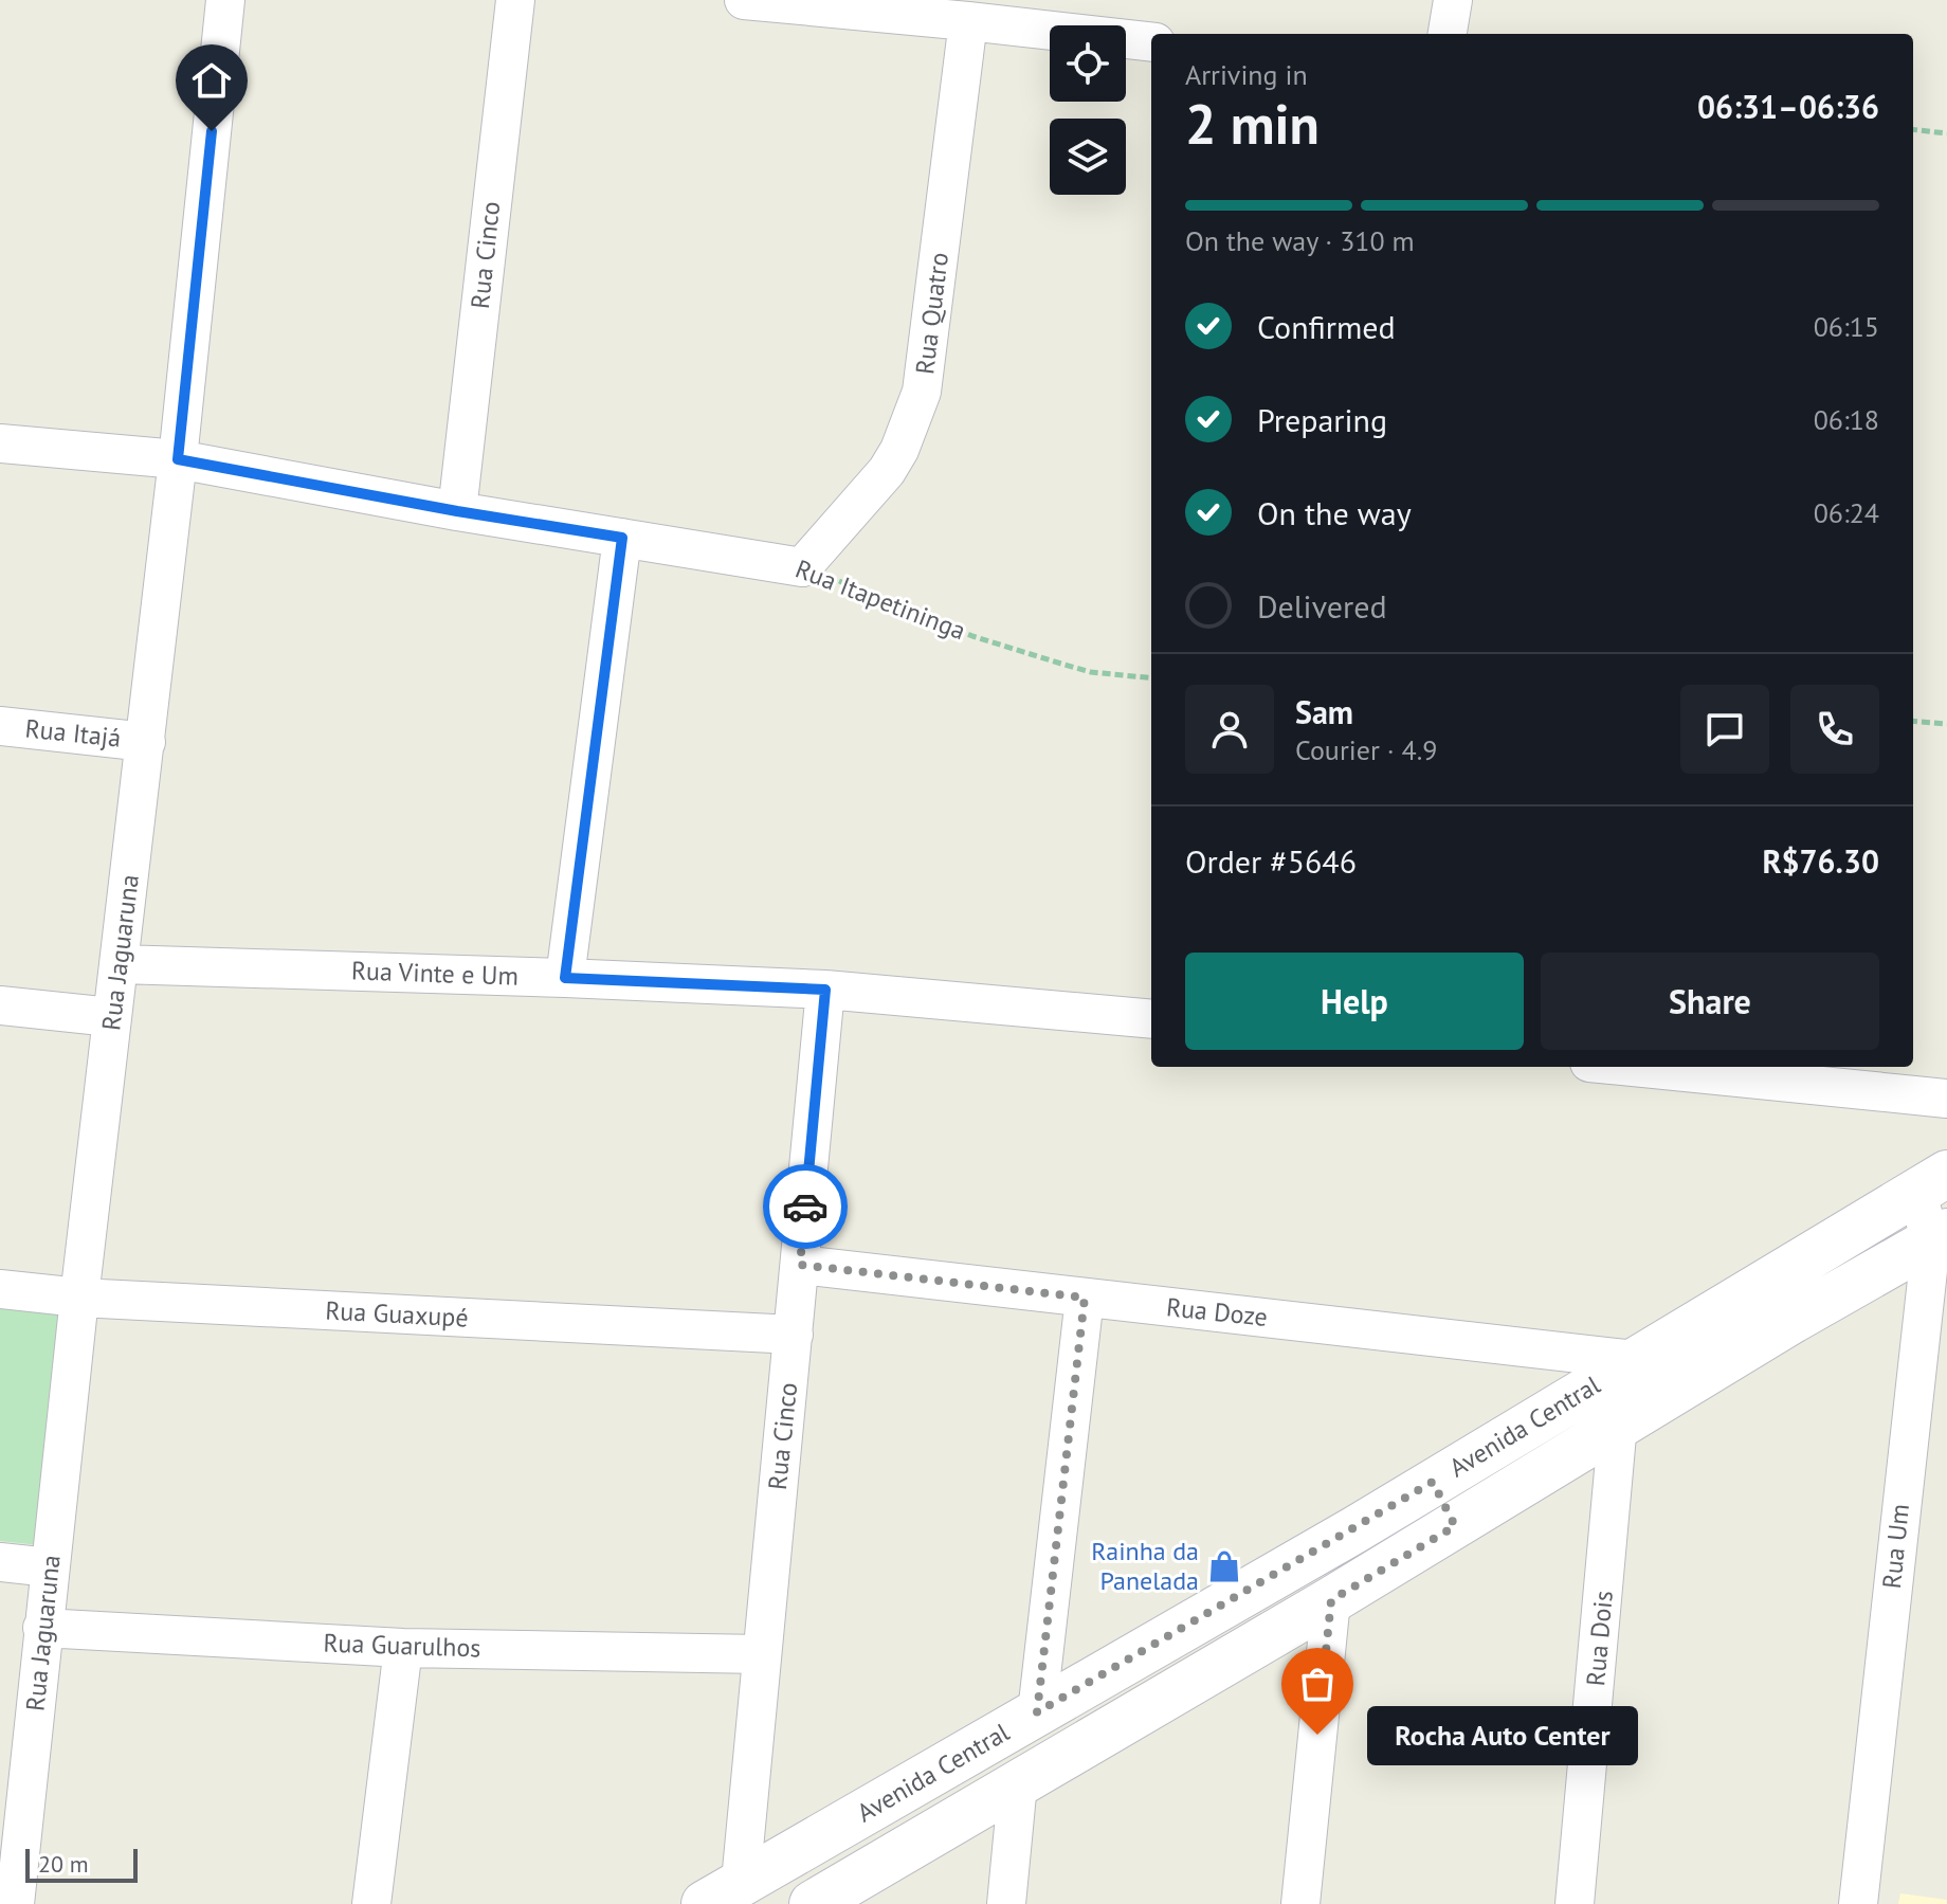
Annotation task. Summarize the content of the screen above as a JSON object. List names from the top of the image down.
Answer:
{
  "streets": {
    "main road": ["Avenida Central"],
    "street": [
      "Rua Cinco",
      "Rua Quatro",
      "Rua Itapetininga",
      "Rua Itajá",
      "Rua Jaguaruna",
      "Rua Vinte e Um",
      "Rua Doze",
      "Rua Guaxupé",
      "Rua Um",
      "Rua Dois",
      "Rua Guarulhos"
    ]
  },
  "crossings": [
    ["Rua Cinco", "Rua Itapetininga"],
    ["Rua Cinco", "Rua Vinte e Um"],
    ["Rua Cinco", "Rua Doze"],
    ["Rua Cinco", "Rua Guaxupé"],
    ["Rua Cinco", "Avenida Central"],
    ["Rua Cinco", "Rua Guarulhos"],
    ["Rua Quatro", "Rua Itapetininga"],
    ["Rua Itapetininga", "Rua Jaguaruna"],
    ["Rua Itajá", "Rua Jaguaruna"],
    ["Rua Jaguaruna", "Rua Vinte e Um"],
    ["Rua Jaguaruna", "Rua Guaxupé"],
    ["Rua Jaguaruna", "Rua Guarulhos"],
    ["Rua Doze", "Avenida Central"],
    ["Avenida Central", "Rua Um"],
    ["Avenida Central", "Rua Dois"]
  ],
  "places": {
    "shop": ["Rainha da Panelada"],
    "other": ["Rocha Auto Center"]
  },
  "scale_bar": "20 m",
  "page": {
    "heading": ["2 min", "Arriving in", "06:31–06:36"],
    "panel": [
      "Sam",
      "Courier · 4.9",
      "Order #5646",
      "R$76.30"
    ],
    "bar": "On the way · 310 m",
    "list": [
      ["Confirmed", "06:15"],
      ["Preparing", "06:18"],
      ["On the way", "06:24"],
      "Delivered"
    ],
    "buttons": ["Help", "Share"],
    "bubble": "Rocha Auto Center",
    "scale": "20 m"
  }
}
